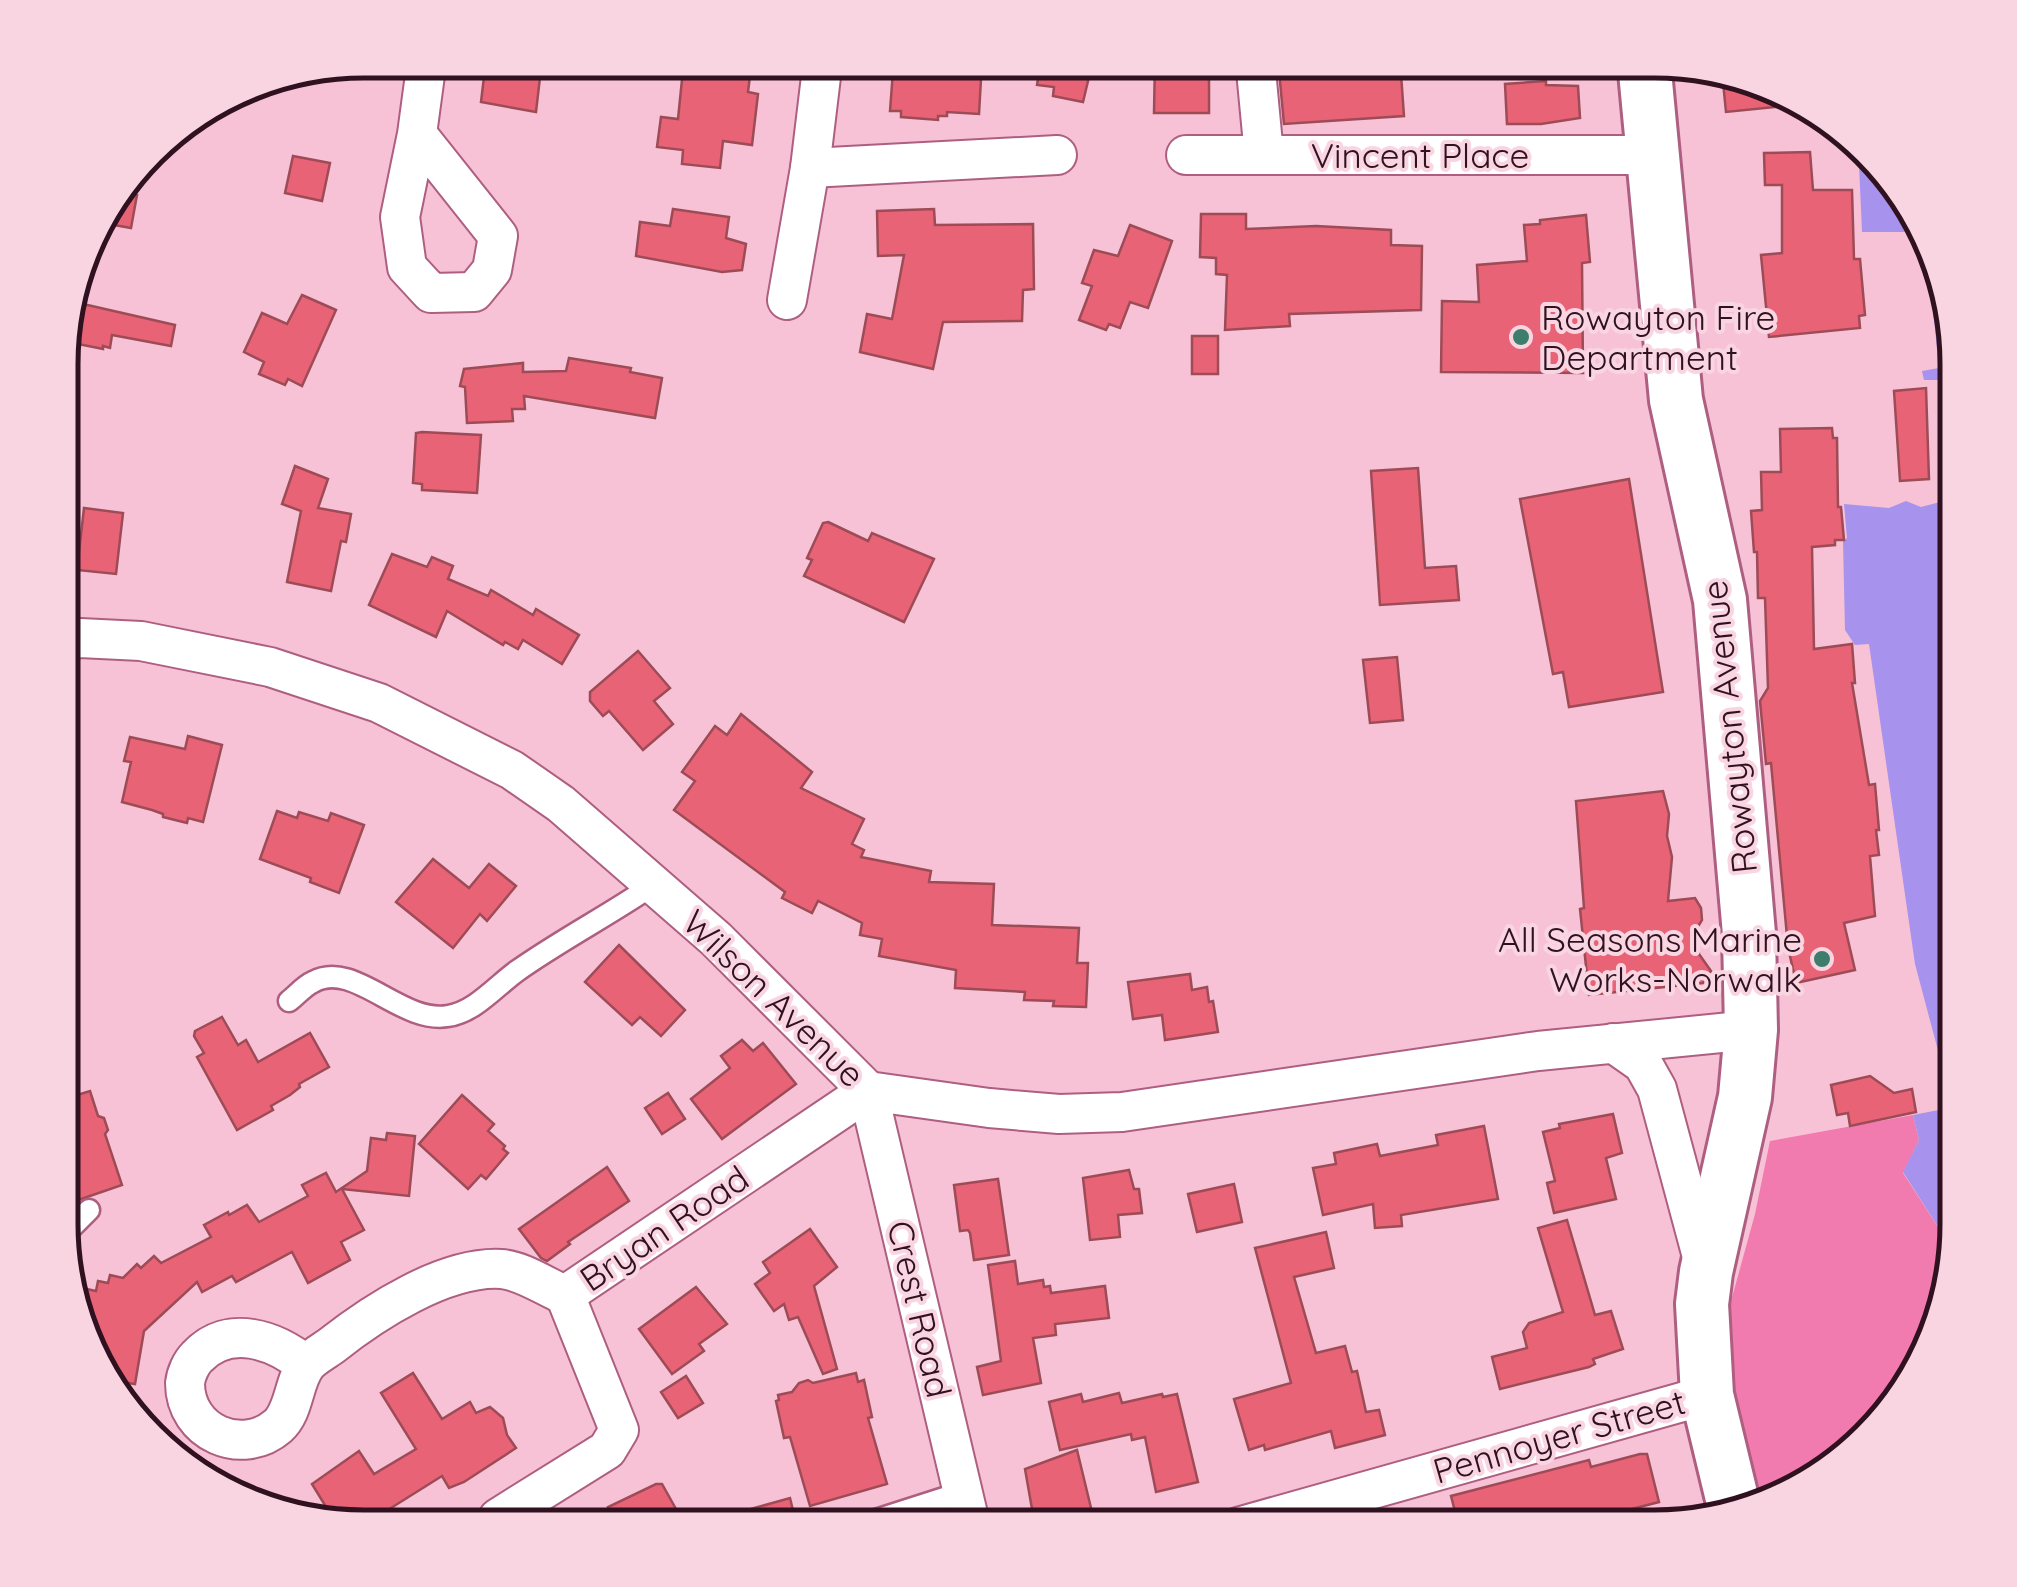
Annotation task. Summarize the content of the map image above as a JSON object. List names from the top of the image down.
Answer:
{
  "streets": {
    "main road": ["Rowayton Avenue"],
    "street": [
      "Vincent Place",
      "Wilson Avenue",
      "Bryan Road",
      "Crest Road",
      "Pennoyer Street"
    ]
  },
  "crossings": [
    ["Vincent Place", "Rowayton Avenue"],
    ["Rowayton Avenue", "Wilson Avenue"],
    ["Rowayton Avenue", "Pennoyer Street"],
    ["Wilson Avenue", "Bryan Road"],
    ["Wilson Avenue", "Crest Road"],
    ["Bryan Road", "Crest Road"]
  ],
  "places": ["Rowayton Fire Department", "All Seasons Marine Works-Norwalk"]
}
